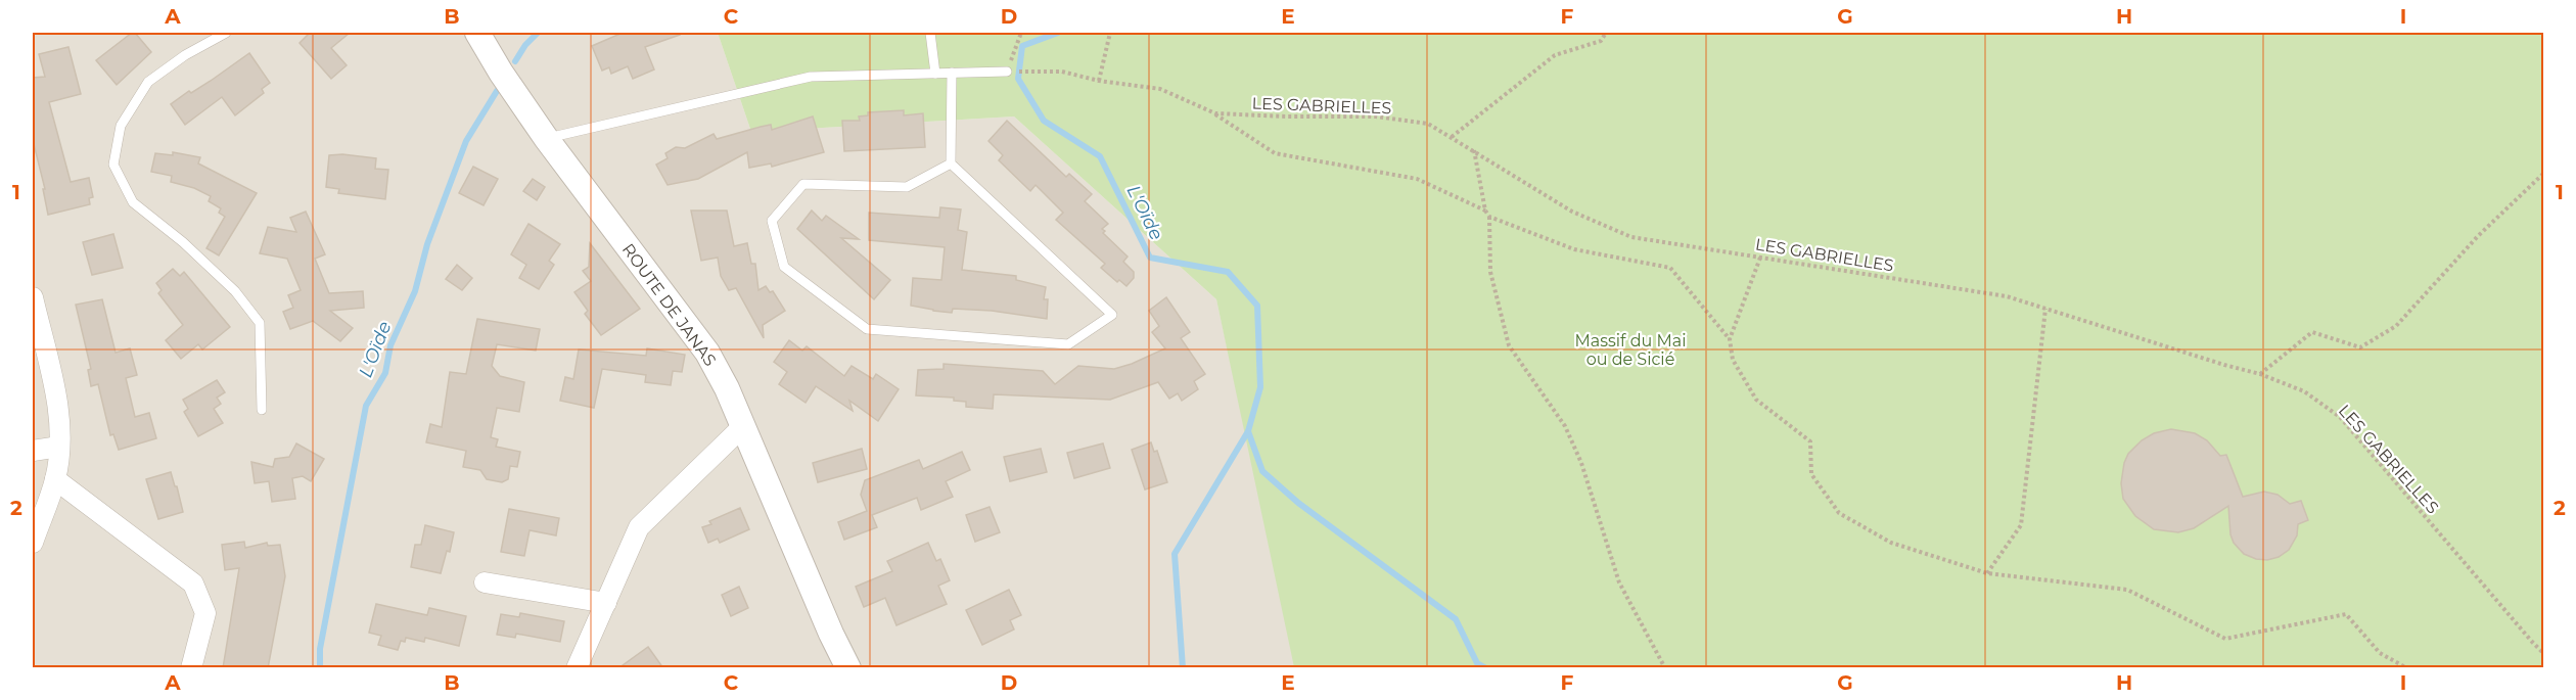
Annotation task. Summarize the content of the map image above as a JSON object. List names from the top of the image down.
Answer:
{
  "streets": {
    "street": ["ROUTE DE JANAS"],
    "path": ["LES GABRIELLES"]
  },
  "water": ["L'Oïde"],
  "parks": ["Massif du Mai ou de Sicié"],
  "grid": {
    "columns": [
      "A",
      "B",
      "C",
      "D",
      "E",
      "F",
      "G",
      "H",
      "I"
    ],
    "rows": ["1", "2"]
  }
}
